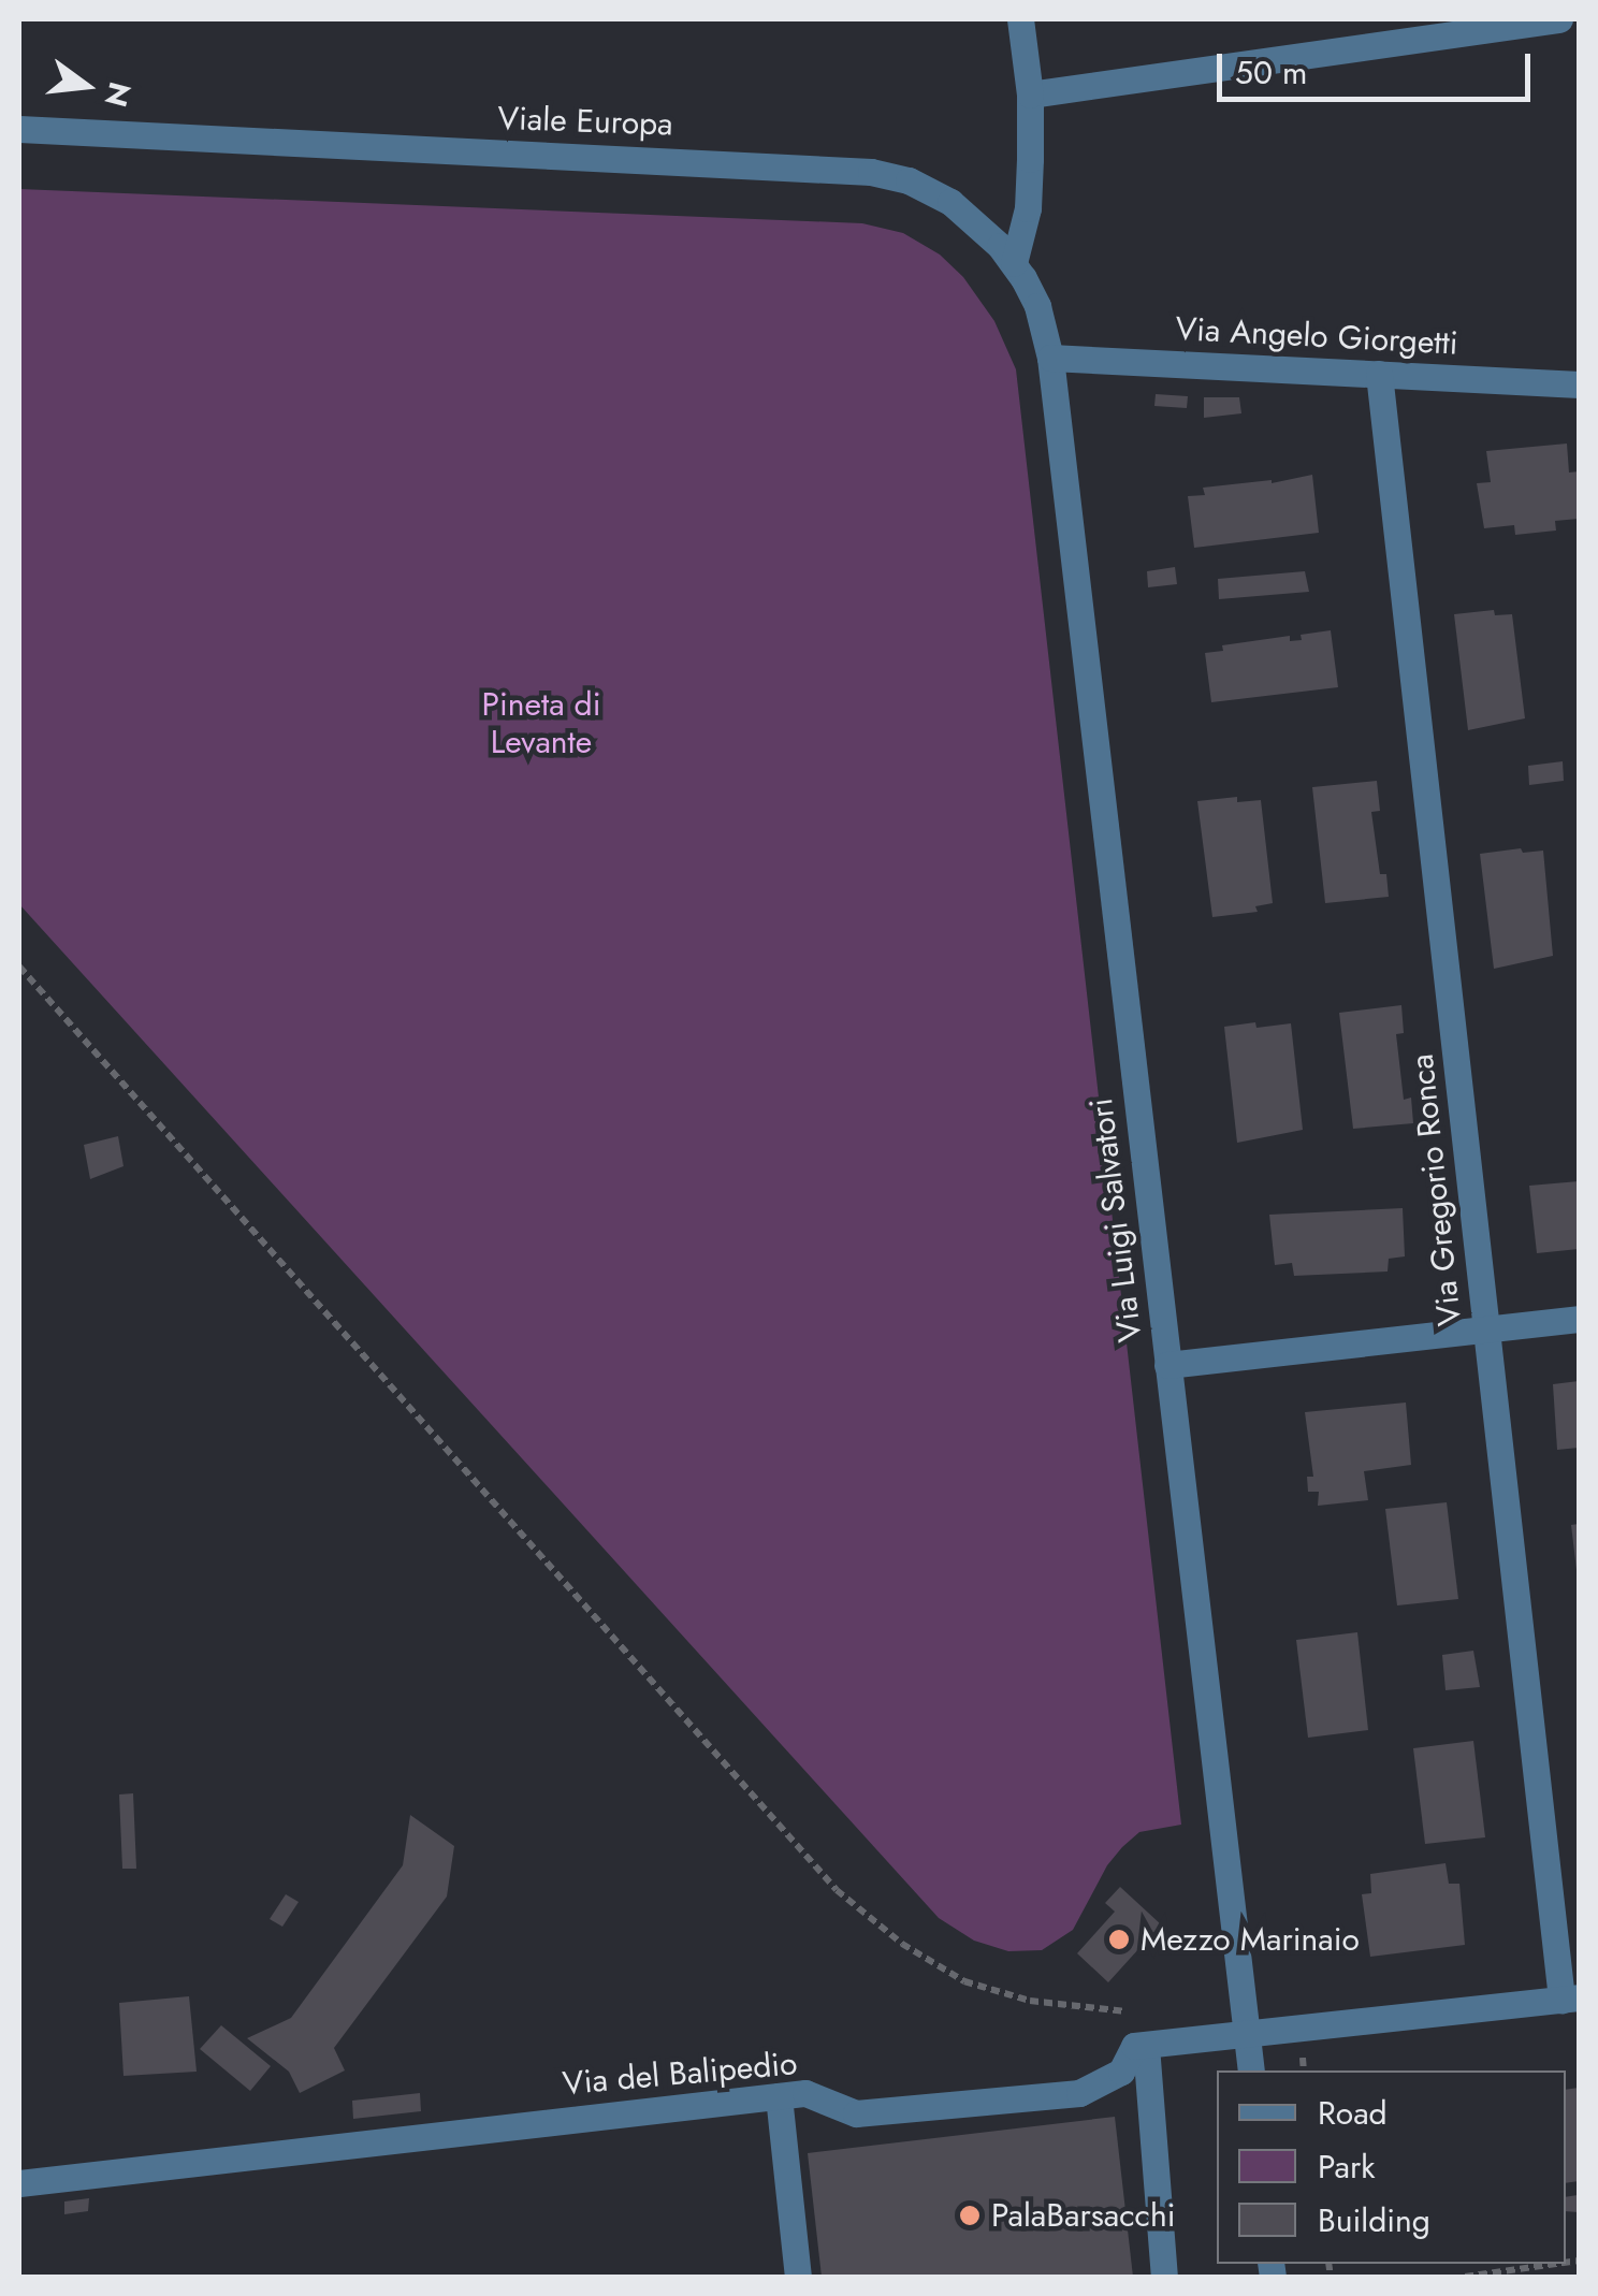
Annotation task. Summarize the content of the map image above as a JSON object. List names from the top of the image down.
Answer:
{
  "streets": {
    "street": [
      "Viale Europa",
      "Via Angelo Giorgetti",
      "Via Gregorio Ronca",
      "Via Luigi Salvatori",
      "Via del Balipedio"
    ]
  },
  "crossings": [
    ["Viale Europa", "Via Angelo Giorgetti"],
    ["Viale Europa", "Via Luigi Salvatori"],
    ["Via Angelo Giorgetti", "Via Gregorio Ronca"],
    ["Via Angelo Giorgetti", "Via Luigi Salvatori"]
  ],
  "parks": ["Pineta di Levante"],
  "places": ["Mezzo Marinaio", "PalaBarsacchi"],
  "legend": ["Road", "Park", "Building"],
  "scale_bar": "50 m",
  "north": "right"
}
